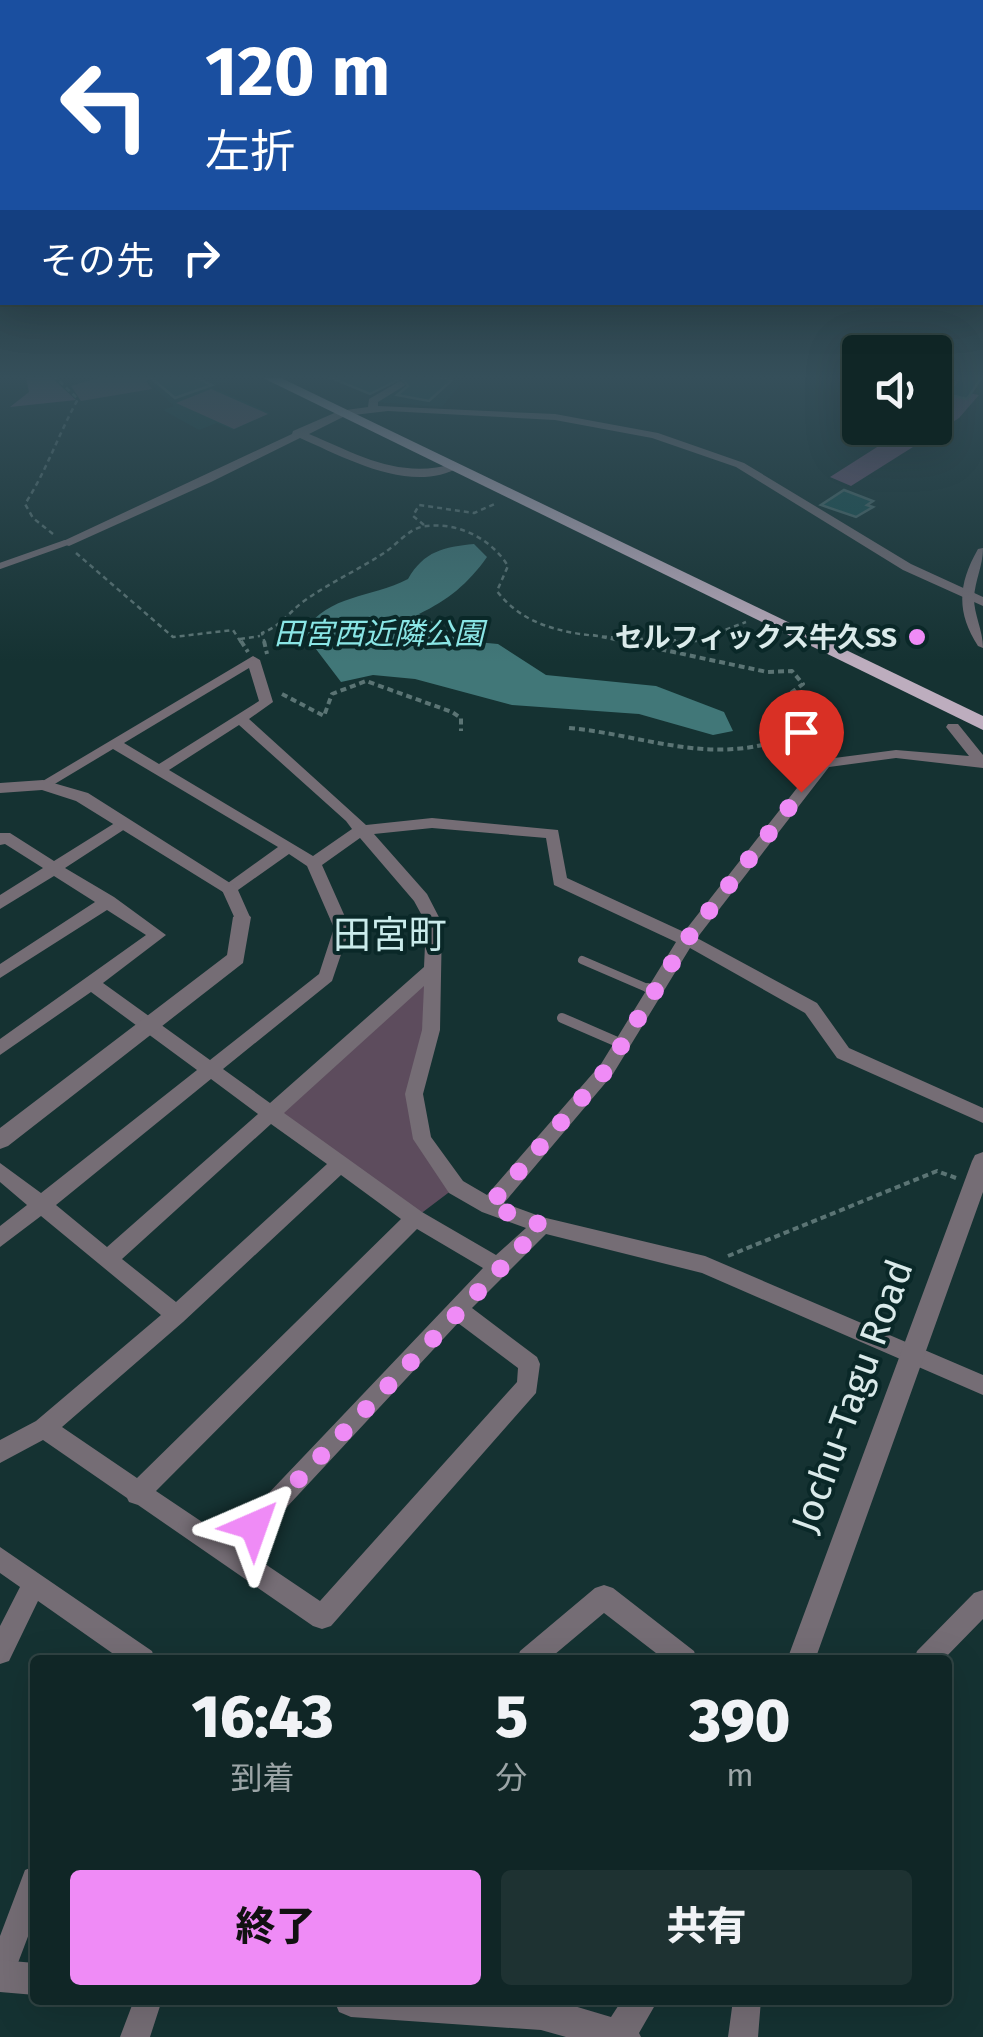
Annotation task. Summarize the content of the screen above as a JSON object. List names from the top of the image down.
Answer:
{
  "streets": {
    "street": ["Jochu-Tagu Road"]
  },
  "districts": ["田宮町"],
  "water": ["田宮西近隣公園"],
  "places": ["セルフィックス牛久SS"],
  "page": {
    "turn": ["120 m", "左折"],
    "then": "その先",
    "eta": [
      "16:43",
      "到着",
      "5",
      "分",
      "390",
      "m"
    ],
    "buttons": ["終了", "共有"]
  }
}
